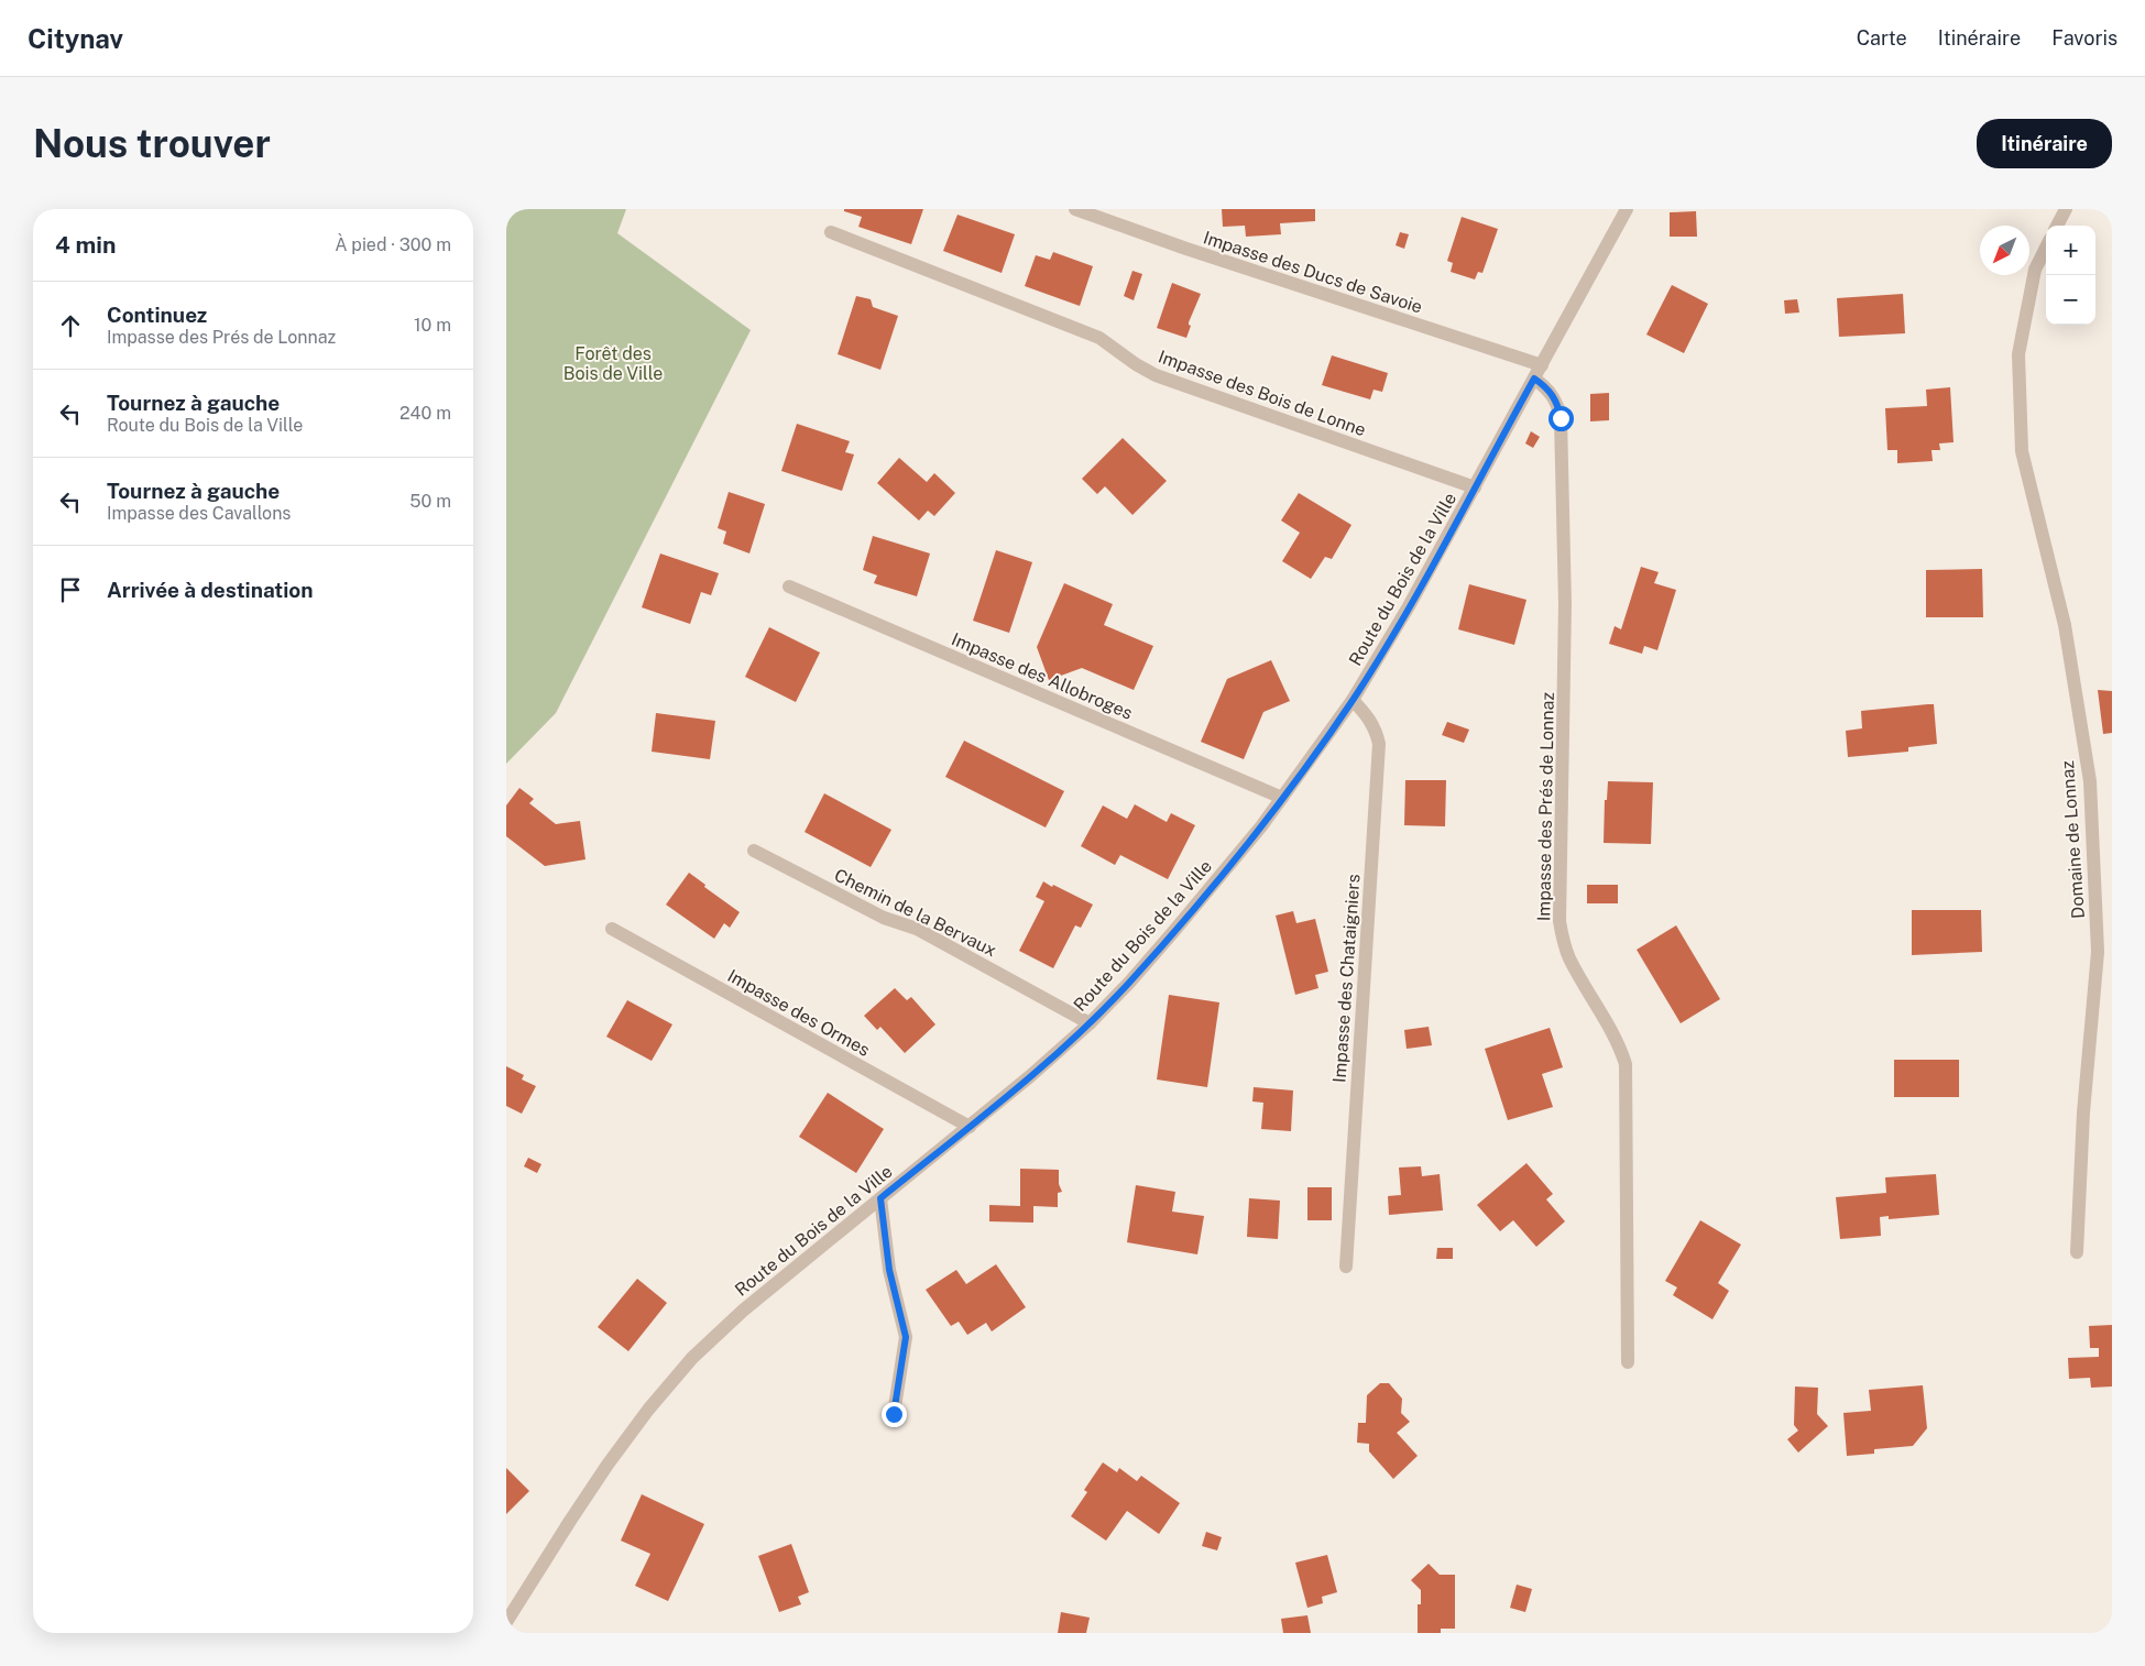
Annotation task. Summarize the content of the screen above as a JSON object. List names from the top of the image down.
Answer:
{
  "streets": {
    "street": [
      "Impasse des Ducs de Savoie",
      "Impasse des Bois de Lonne",
      "Route du Bois de la Ville",
      "Impasse des Allobroges",
      "Impasse des Prés de Lonnaz",
      "Domaine de Lonnaz",
      "Chemin de la Bervaux",
      "Impasse des Chataigniers",
      "Impasse des Ormes"
    ]
  },
  "crossings": [
    ["Impasse des Ducs de Savoie", "Route du Bois de la Ville"],
    ["Impasse des Bois de Lonne", "Route du Bois de la Ville"],
    ["Route du Bois de la Ville", "Impasse des Allobroges"],
    ["Route du Bois de la Ville", "Impasse des Prés de Lonnaz"],
    ["Route du Bois de la Ville", "Chemin de la Bervaux"],
    ["Route du Bois de la Ville", "Impasse des Chataigniers"],
    ["Route du Bois de la Ville", "Impasse des Ormes"]
  ],
  "parks": ["Forêt des Bois de Ville"],
  "north": "bottom left",
  "page": {
    "header": "Citynav",
    "nav": ["Carte", "Itinéraire", "Favoris"],
    "buttons": "Itinéraire",
    "title": "Nous trouver",
    "heading": ["4 min", "À pied · 300 m"],
    "map_buttons": ["+", "−"],
    "list": [
      ["Continuez", "Impasse des Prés de Lonnaz", "10 m"],
      ["Tournez à gauche", "Route du Bois de la Ville", "240 m"],
      ["Tournez à gauche", "Impasse des Cavallons", "50 m"],
      "Arrivée à destination"
    ]
  }
}
